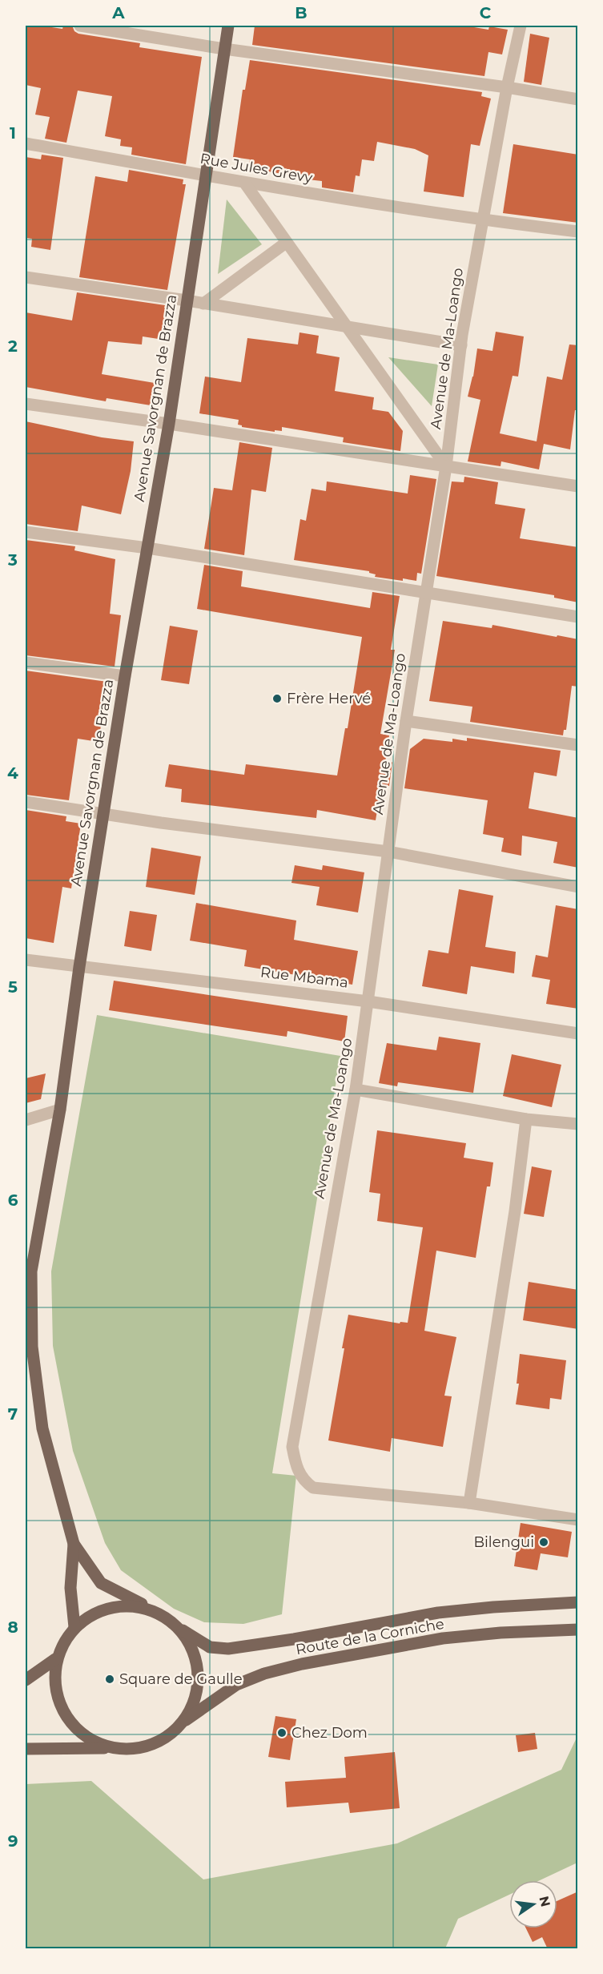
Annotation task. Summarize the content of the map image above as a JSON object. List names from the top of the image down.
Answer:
{
  "streets": {
    "main road": ["Avenue Savorgnan de Brazza", "Route de la Corniche"],
    "street": ["Rue Jules Grevy", "Avenue de Ma-Loango", "Rue Mbama"]
  },
  "crossings": [
    ["Rue Jules Grevy", "Avenue de Ma-Loango"],
    ["Rue Jules Grevy", "Avenue Savorgnan de Brazza"],
    ["Avenue de Ma-Loango", "Rue Mbama"],
    ["Avenue Savorgnan de Brazza", "Rue Mbama"],
    ["Avenue Savorgnan de Brazza", "Route de la Corniche"]
  ],
  "places": [
    "Frère Hervé",
    "Bilengui",
    "Square de Gaulle",
    "Chez Dom"
  ],
  "north": "right",
  "grid": {
    "columns": ["A", "B", "C"],
    "rows": [
      "1",
      "2",
      "3",
      "4",
      "5",
      "6",
      "7",
      "8",
      "9"
    ]
  }
}
